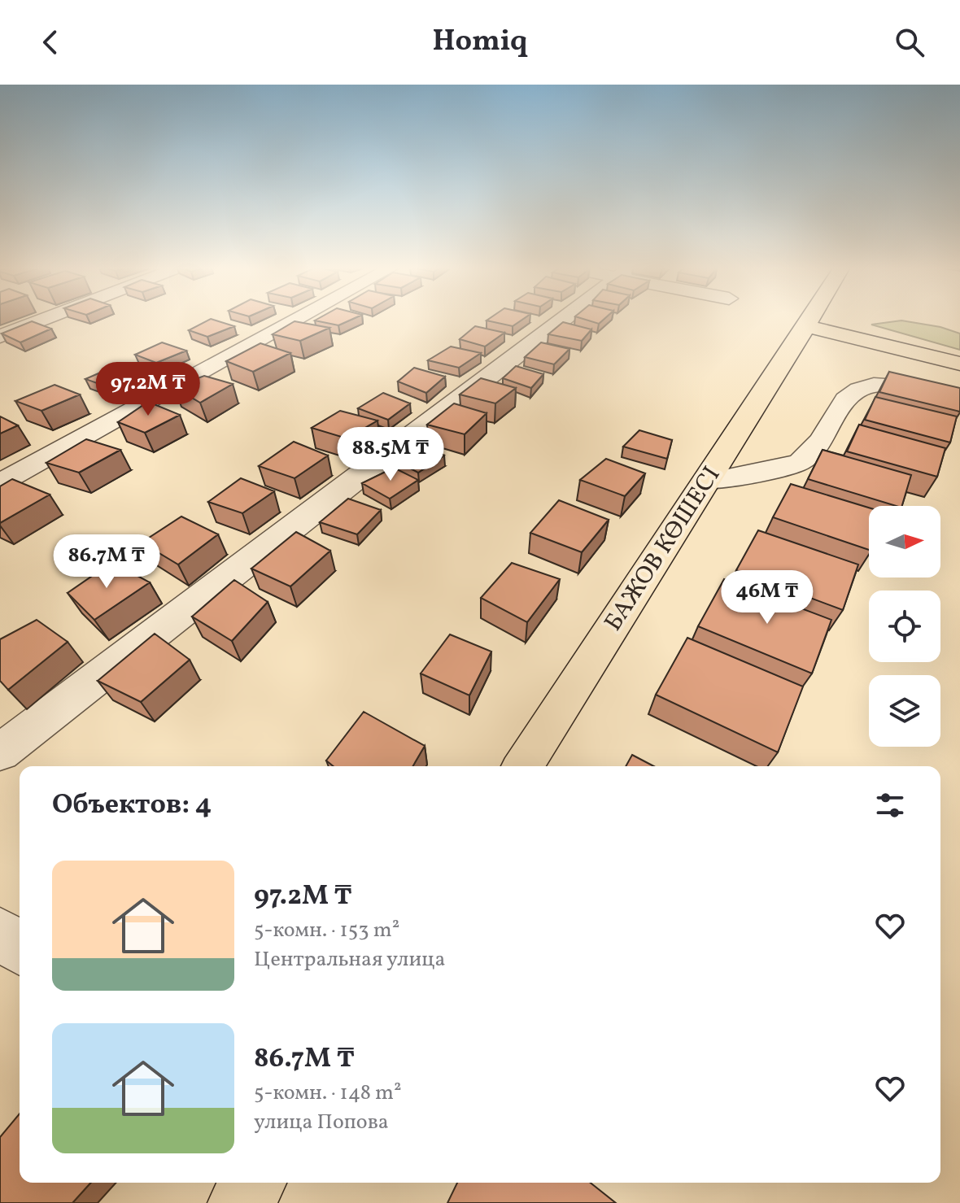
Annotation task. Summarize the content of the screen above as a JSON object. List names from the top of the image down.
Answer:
{
  "streets": {
    "main road": ["БАЖОВ КӨШЕСІ"]
  },
  "north": "right",
  "page": {
    "header": "Homiq",
    "price": [
      "97.2M ₸",
      "88.5M ₸",
      "86.7M ₸",
      "46M ₸"
    ],
    "heading": "Объектов: 4",
    "list": [
      {
        "name": "97.2M ₸",
        "note": "5-комн. · 153 m² · Центральная улица"
      },
      {
        "name": "86.7M ₸",
        "note": "5-комн. · 148 m² · улица Попова"
      }
    ]
  }
}
